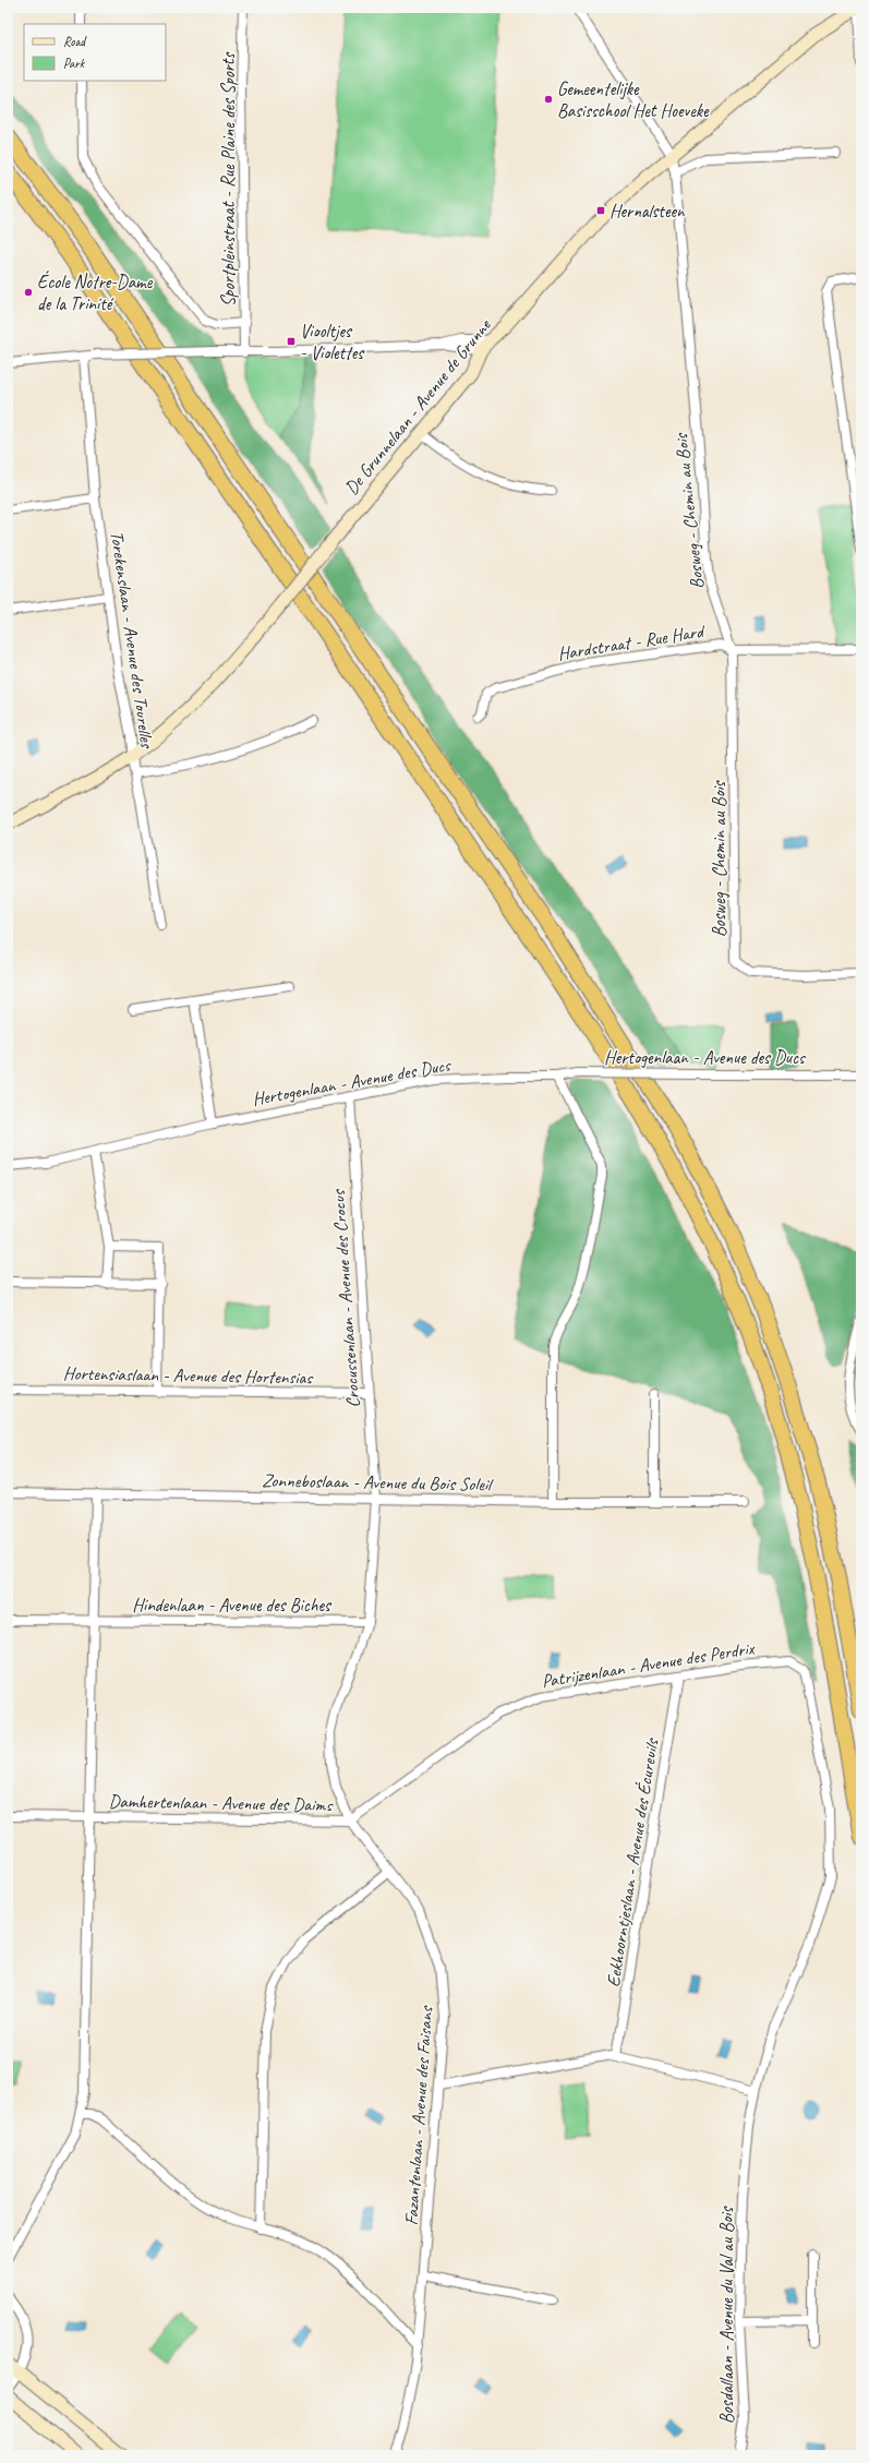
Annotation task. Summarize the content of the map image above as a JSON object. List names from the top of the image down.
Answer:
{
  "streets": {
    "street": [
      "Sportpleinstraat - Rue Plaine des Sports",
      "De Grunnelaan - Avenue de Grunne",
      "Bosweg - Chemin au Bois",
      "Torekenslaan - Avenue des Tourelles",
      "Hardstraat - Rue Hard",
      "Hertogenlaan - Avenue des Ducs",
      "Crocussenlaan - Avenue des Crocus",
      "Hortensiaslaan - Avenue des Hortensias",
      "Zonneboslaan - Avenue du Bois Soleil",
      "Hindenlaan - Avenue des Biches",
      "Patrijzenlaan - Avenue des Perdrix",
      "Damhertenlaan - Avenue des Daims",
      "Eekhoorntjeslaan - Avenue des Écureuils",
      "Fazantenlaan - Avenue des Faisans",
      "Bosdallaan - Avenue du Val au Bois"
    ]
  },
  "crossings": [
    ["De Grunnelaan - Avenue de Grunne", "Bosweg - Chemin au Bois"],
    ["De Grunnelaan - Avenue de Grunne", "Torekenslaan - Avenue des Tourelles"],
    ["Bosweg - Chemin au Bois", "Hardstraat - Rue Hard"],
    ["Hertogenlaan - Avenue des Ducs", "Crocussenlaan - Avenue des Crocus"],
    ["Crocussenlaan - Avenue des Crocus", "Hortensiaslaan - Avenue des Hortensias"],
    ["Crocussenlaan - Avenue des Crocus", "Zonneboslaan - Avenue du Bois Soleil"],
    ["Crocussenlaan - Avenue des Crocus", "Fazantenlaan - Avenue des Faisans"],
    ["Zonneboslaan - Avenue du Bois Soleil", "Fazantenlaan - Avenue des Faisans"],
    ["Hindenlaan - Avenue des Biches", "Fazantenlaan - Avenue des Faisans"],
    ["Patrijzenlaan - Avenue des Perdrix", "Damhertenlaan - Avenue des Daims"],
    ["Patrijzenlaan - Avenue des Perdrix", "Eekhoorntjeslaan - Avenue des Écureuils"],
    ["Patrijzenlaan - Avenue des Perdrix", "Fazantenlaan - Avenue des Faisans"],
    ["Patrijzenlaan - Avenue des Perdrix", "Bosdallaan - Avenue du Val au Bois"],
    ["Damhertenlaan - Avenue des Daims", "Fazantenlaan - Avenue des Faisans"]
  ],
  "places": {
    "other": ["Gemeentelijke Basisschool Het Hoeveke", "École Notre-Dame de la Trinité"],
    "transit": ["Hernalsteen", "Viooltjes - Violettes"]
  },
  "legend": ["Road", "Park"]
}
